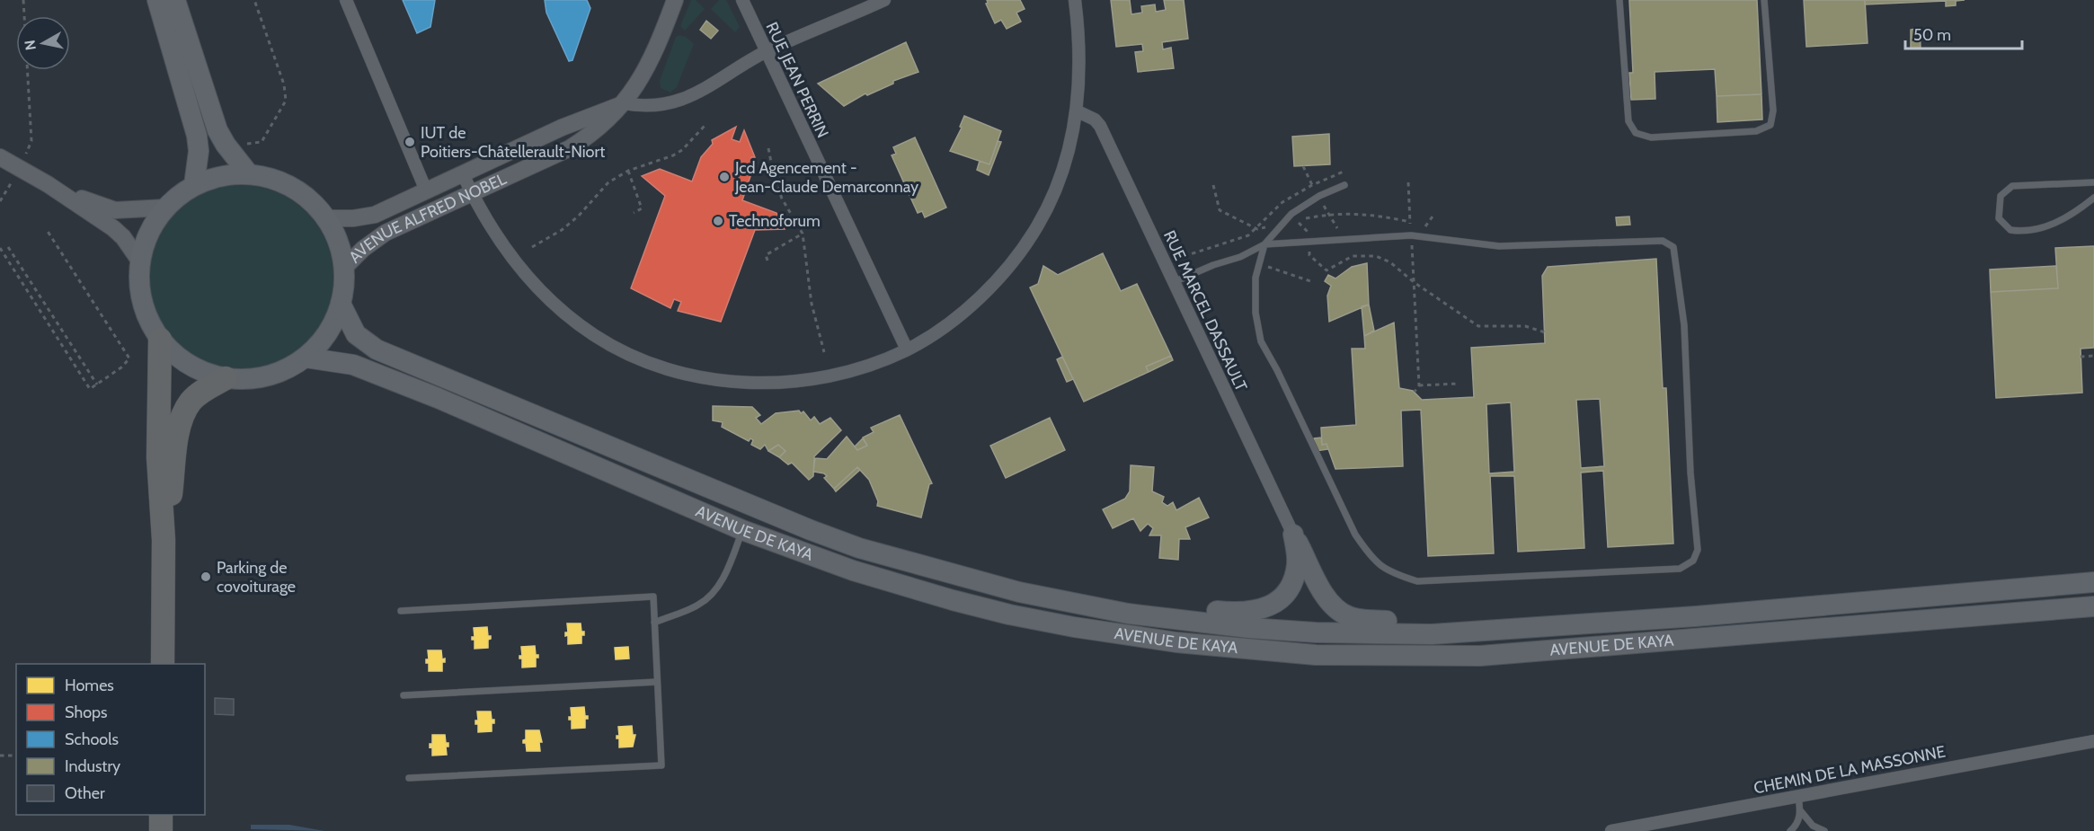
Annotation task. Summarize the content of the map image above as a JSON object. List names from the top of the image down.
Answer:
{
  "streets": {
    "main road": ["AVENUE DE KAYA"],
    "street": [
      "RUE JEAN PERRIN",
      "AVENUE ALFRED NOBEL",
      "RUE MARCEL DASSAULT",
      "CHEMIN DE LA MASSONNE"
    ]
  },
  "places": [
    "IUT de Poitiers-Châtellerault-Niort",
    "Jcd Agencement - Jean-Claude Demarconnay",
    "Technoforum",
    "Parking de covoiturage"
  ],
  "legend": [
    "Homes",
    "Shops",
    "Schools",
    "Industry",
    "Other"
  ],
  "scale_bar": "50 m",
  "north": "left"
}
